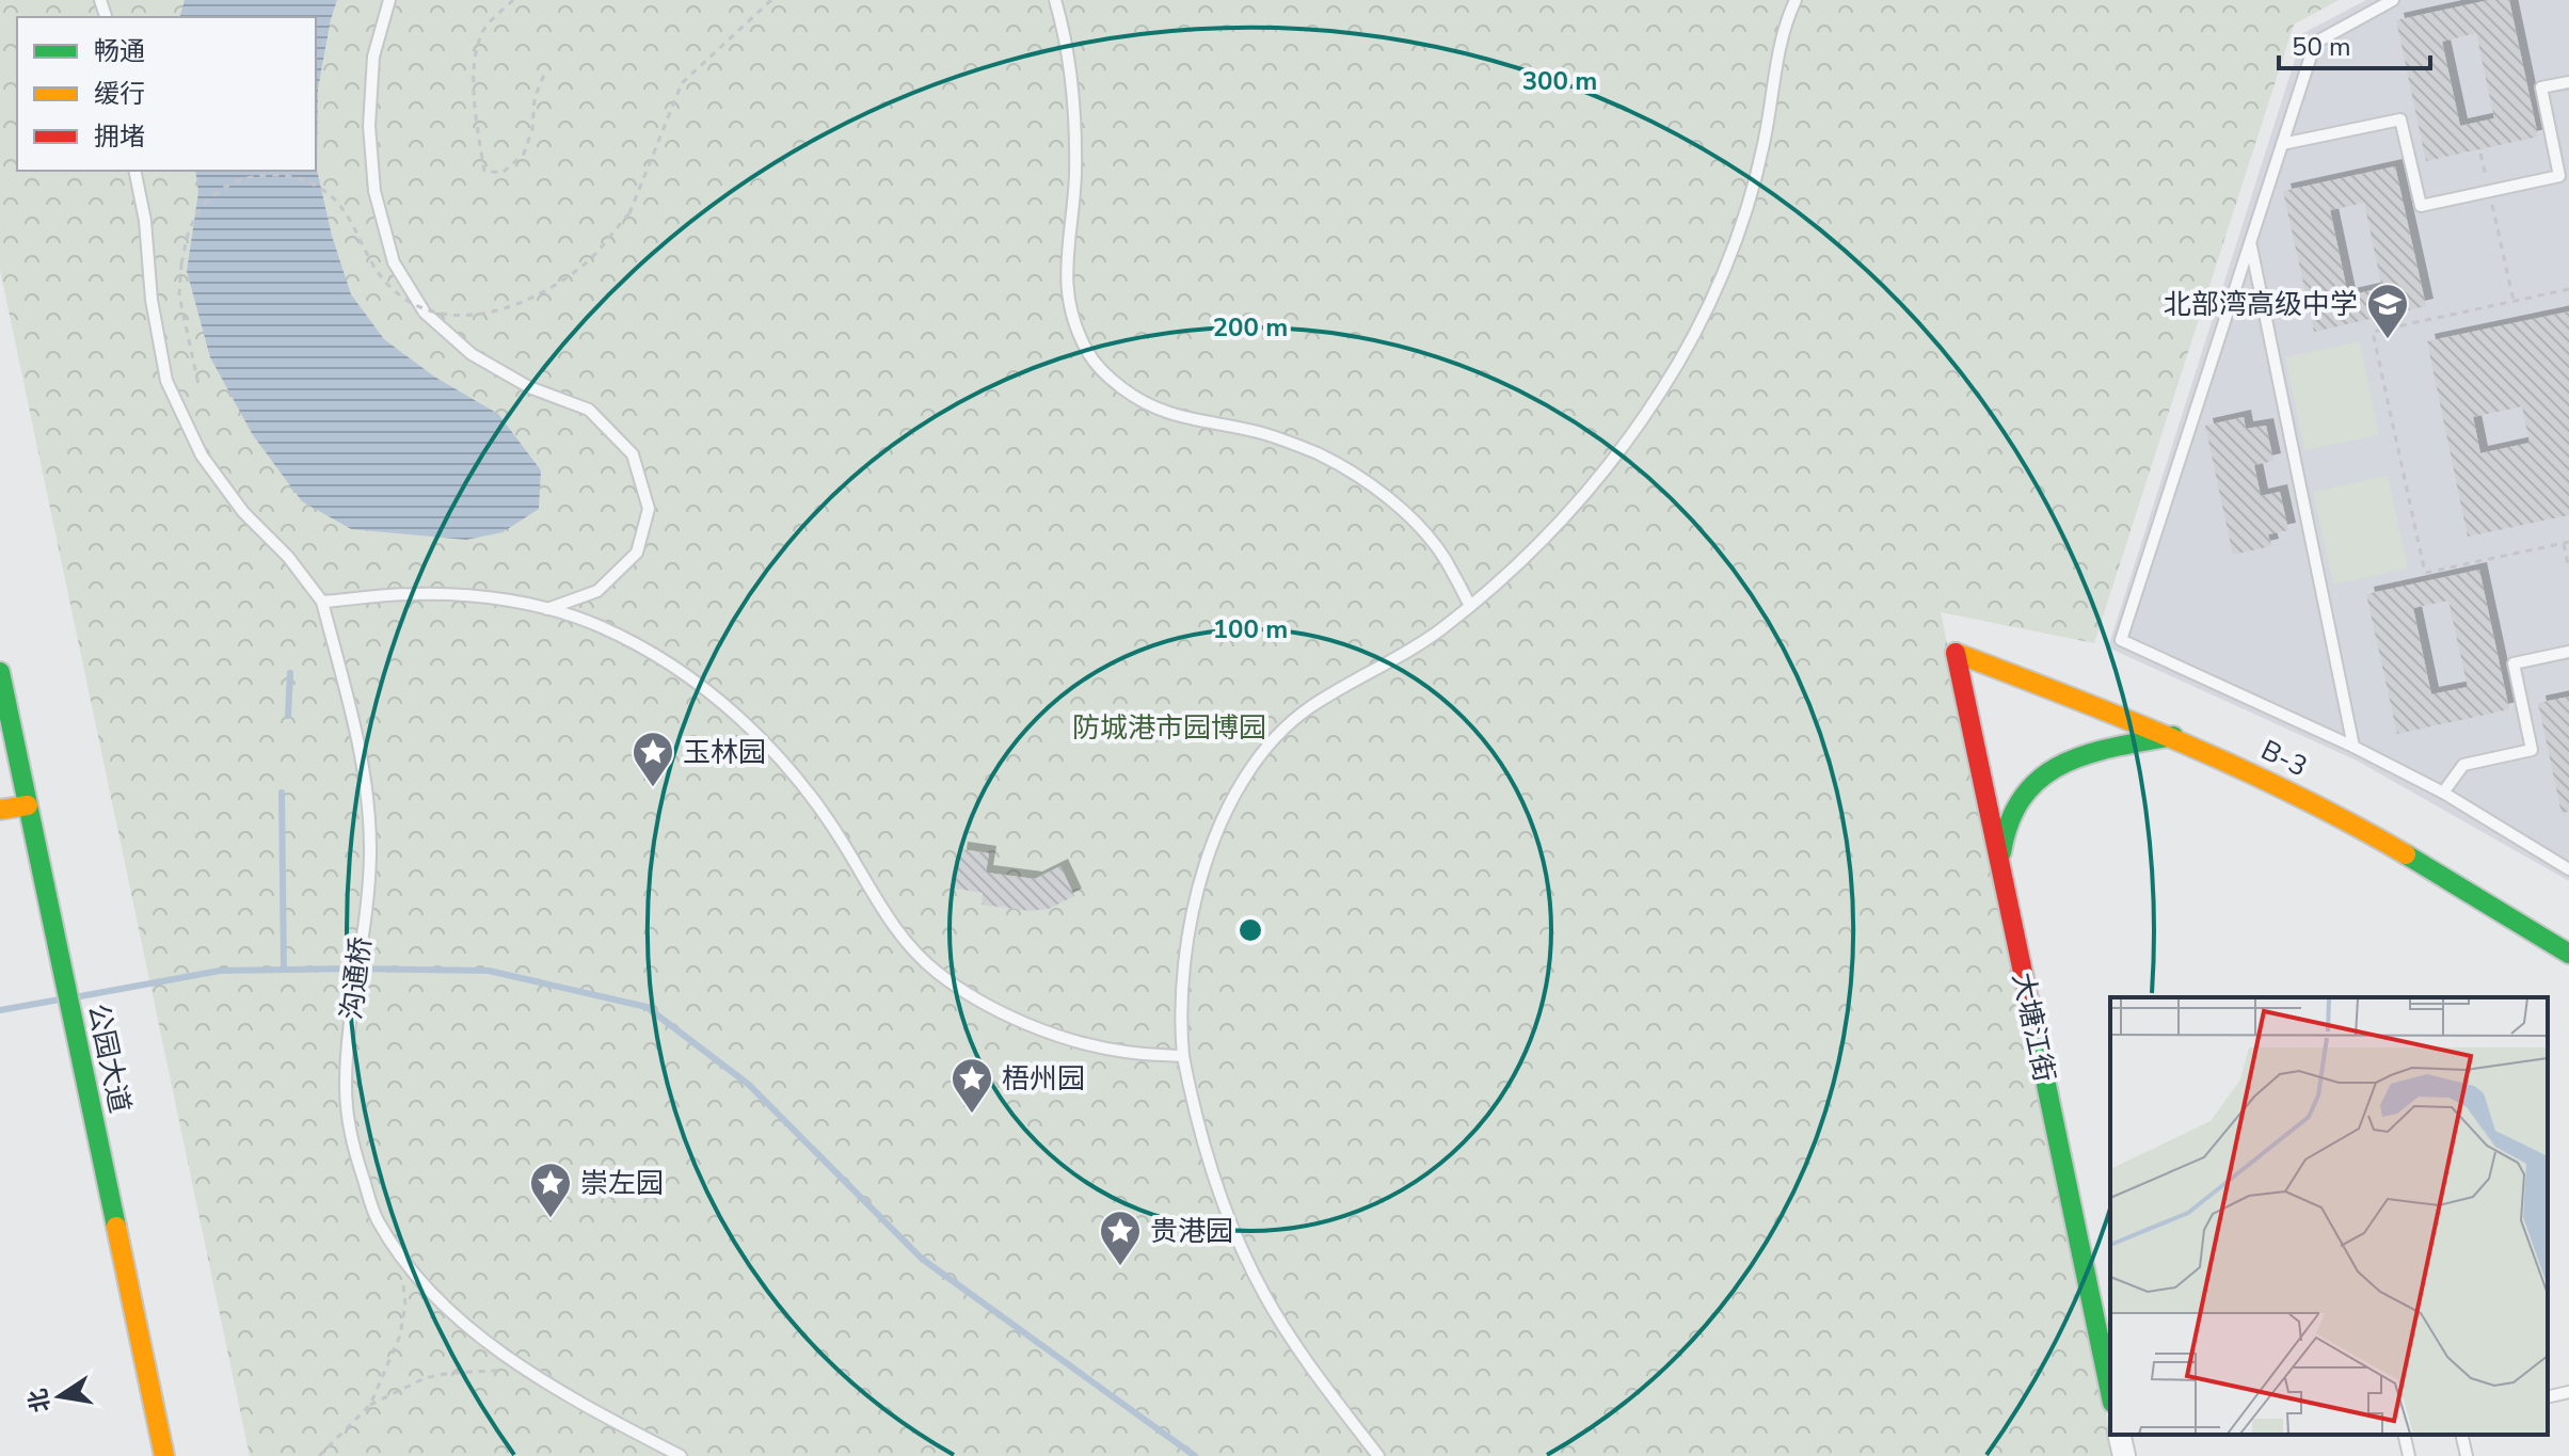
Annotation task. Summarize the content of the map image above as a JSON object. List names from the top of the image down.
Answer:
{
  "streets": {
    "street": ["B-3", "大塘江街", "公园大道"],
    "lane": ["沟通桥"]
  },
  "crossings": [
    ["B-3", "大塘江街"]
  ],
  "parks": ["防城港市园博园"],
  "places": {
    "school or university": ["北部湾高级中学"],
    "place": [
      "玉林园",
      "梧州园",
      "崇左园",
      "贵港园"
    ]
  },
  "legend": ["畅通", "缓行", "拥堵"],
  "scale_bar": "50 m",
  "north": "left",
  "rings": ["300 m", "200 m", "100 m"]
}
